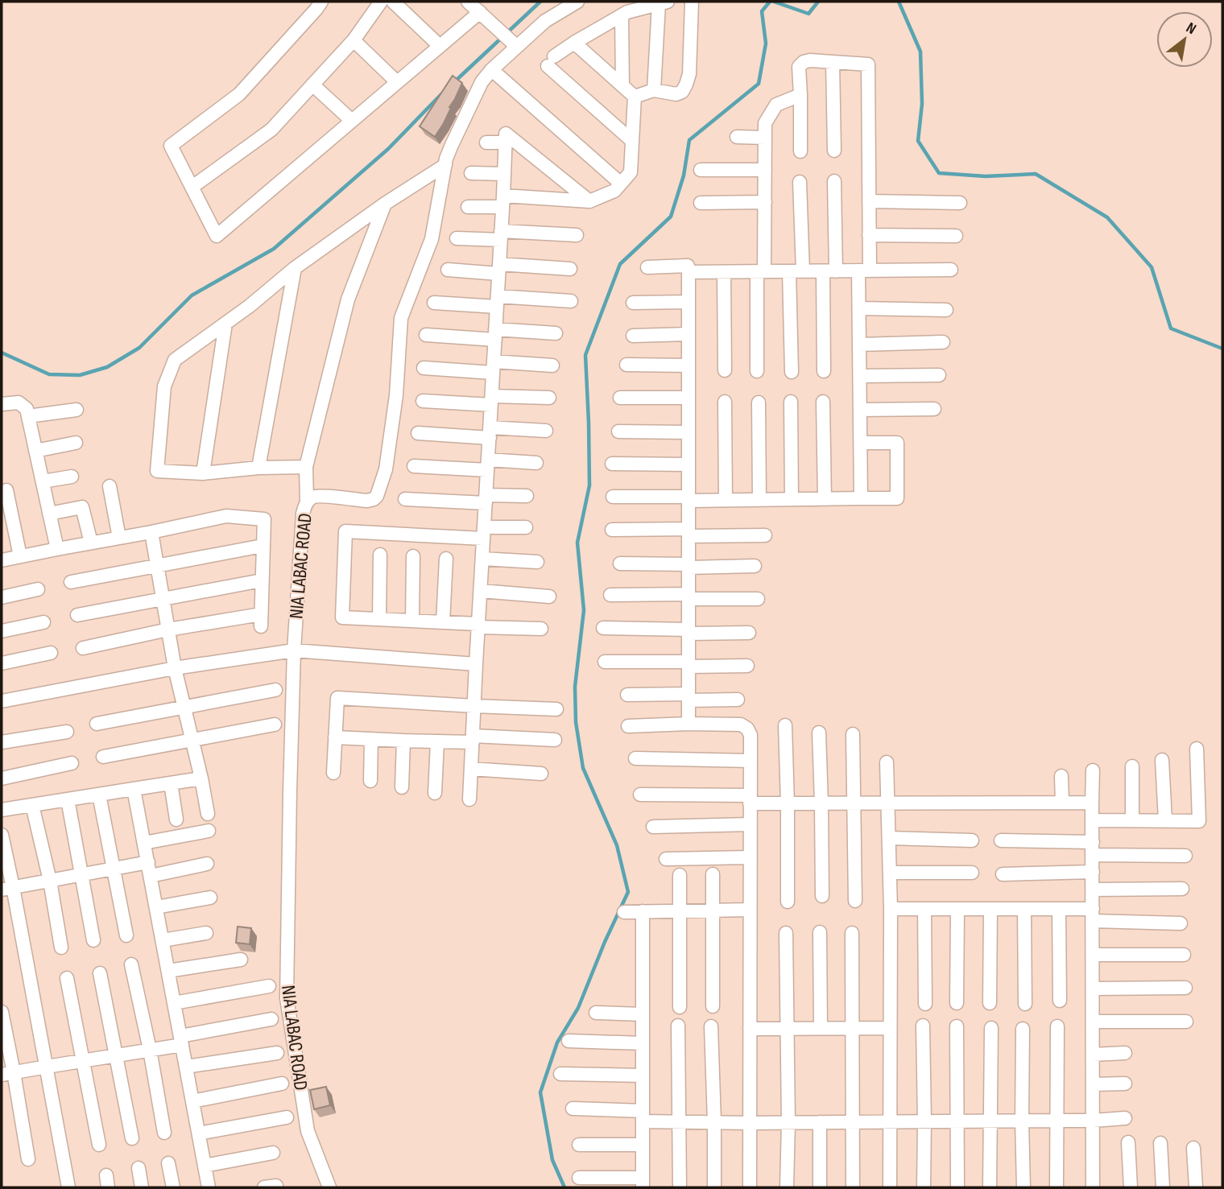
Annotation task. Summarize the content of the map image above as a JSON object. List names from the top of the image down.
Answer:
{
  "streets": {
    "street": ["NIA LABAC ROAD"]
  },
  "north": "top right"
}
